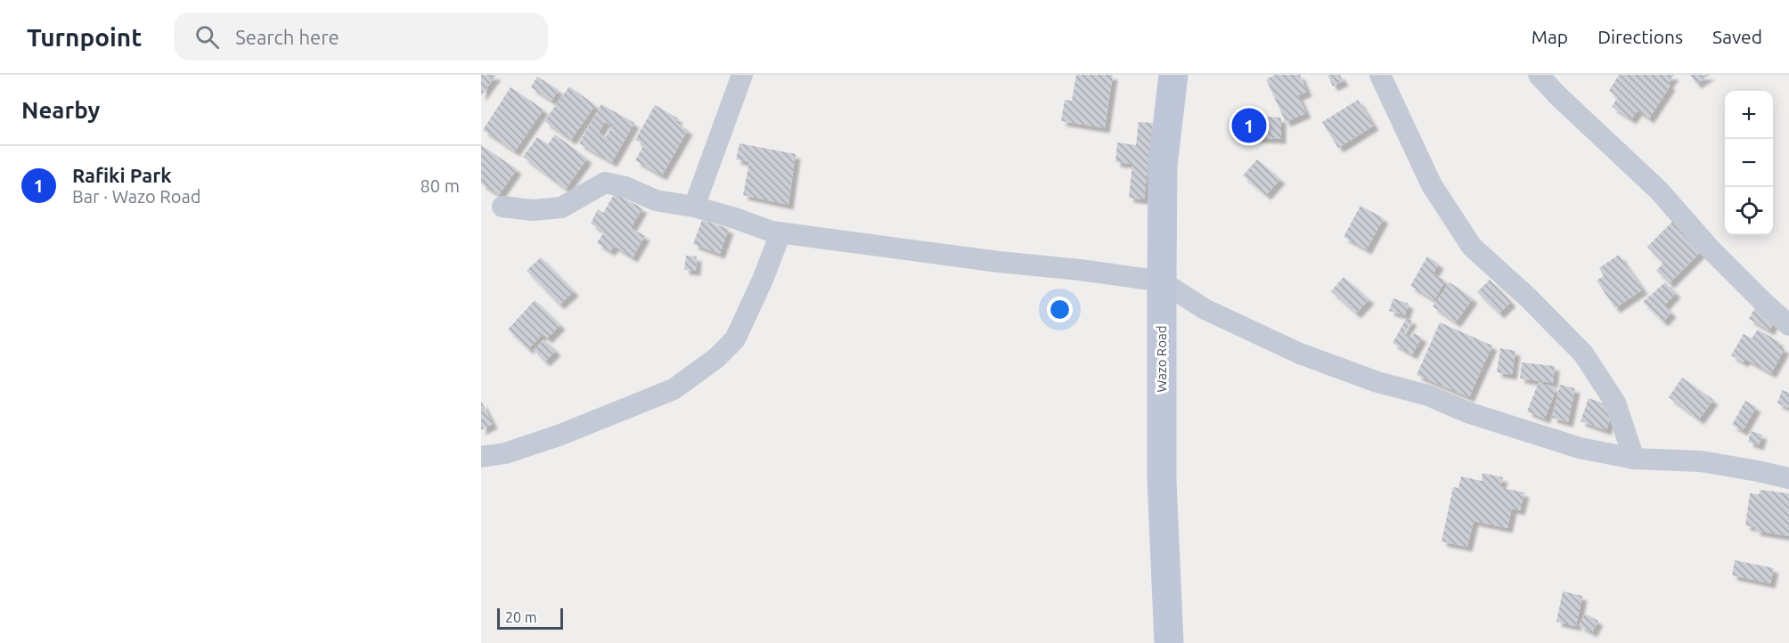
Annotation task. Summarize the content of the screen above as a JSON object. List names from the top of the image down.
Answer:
{
  "streets": {
    "main road": ["Wazo Road"]
  },
  "scale_bar": "20 m",
  "page": {
    "header": "Turnpoint",
    "search": "Search here",
    "nav": ["Map", "Directions", "Saved"],
    "heading": "Nearby",
    "map_buttons": ["+", "−"],
    "pins": "1",
    "list": [
      {
        "mark": "1",
        "name": "Rafiki Park",
        "note": "Bar · Wazo Road",
        "value": "80 m"
      }
    ],
    "scale": "20 m"
  }
}
